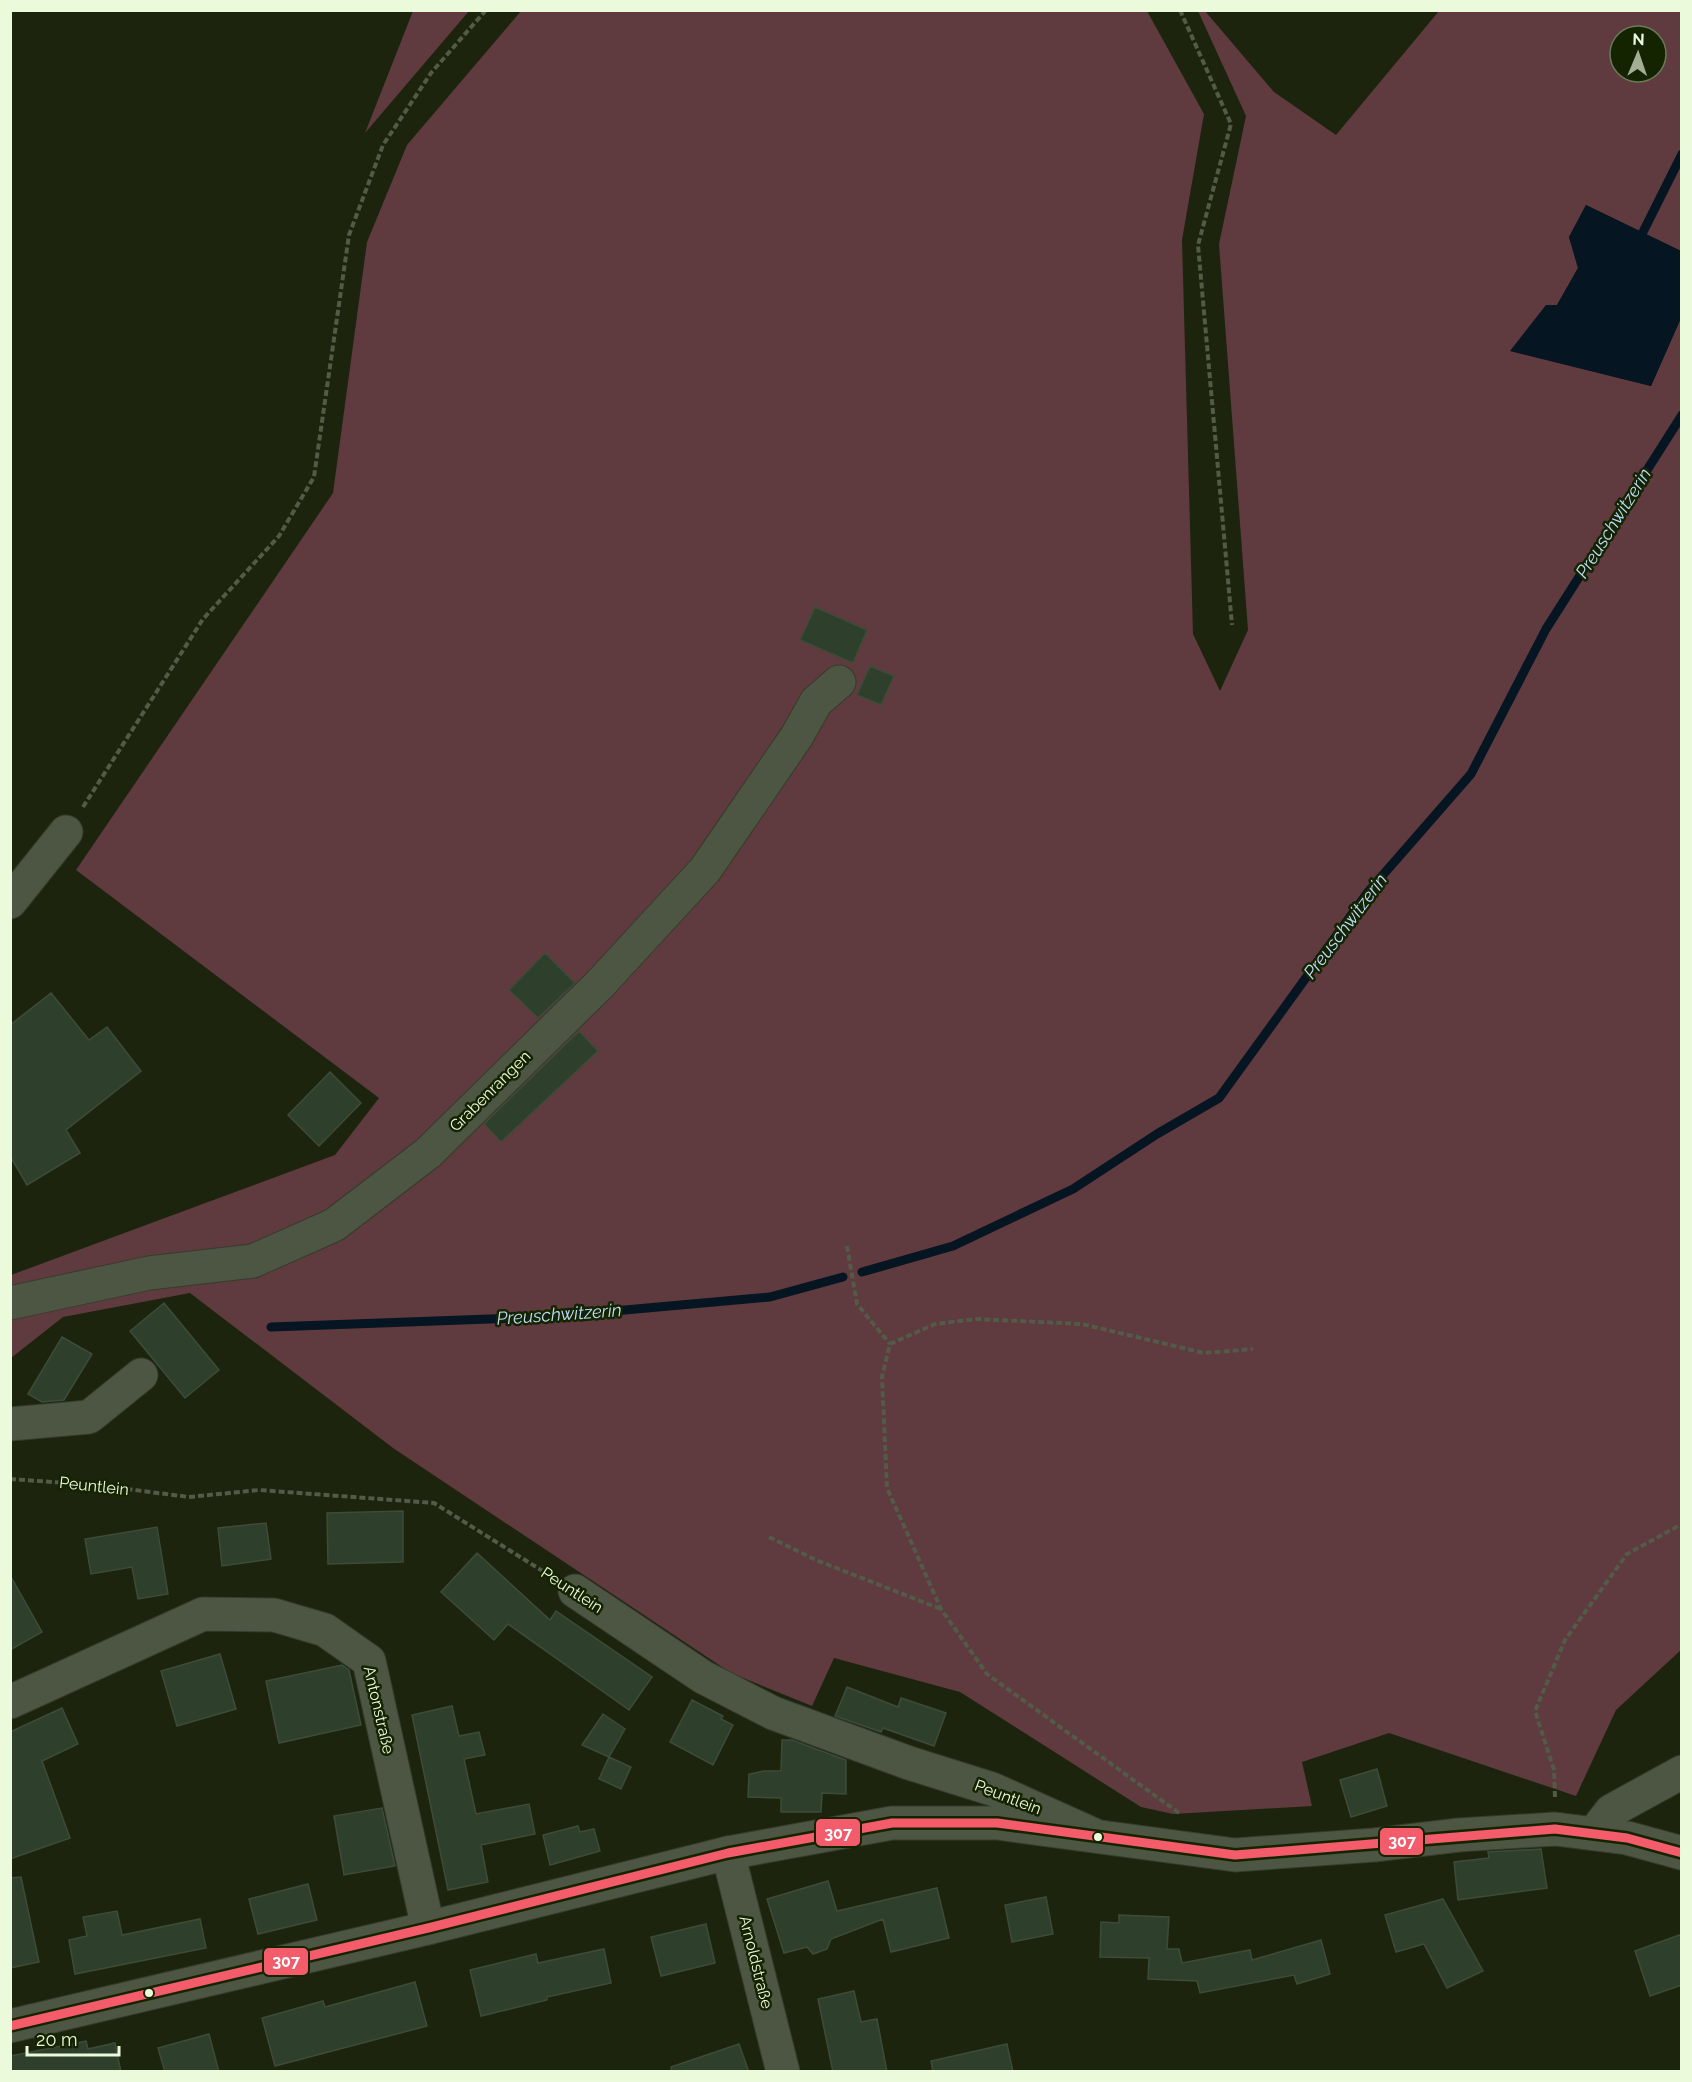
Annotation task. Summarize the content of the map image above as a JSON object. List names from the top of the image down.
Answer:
{
  "streets": {
    "street": [
      "Grabenrangen",
      "Peuntlein",
      "Antonstraße",
      "Arnoldstraße"
    ]
  },
  "water": ["Preuschwitzerin"],
  "lines": ["transit line 307"],
  "scale_bar": "20 m",
  "north": "top"
}
